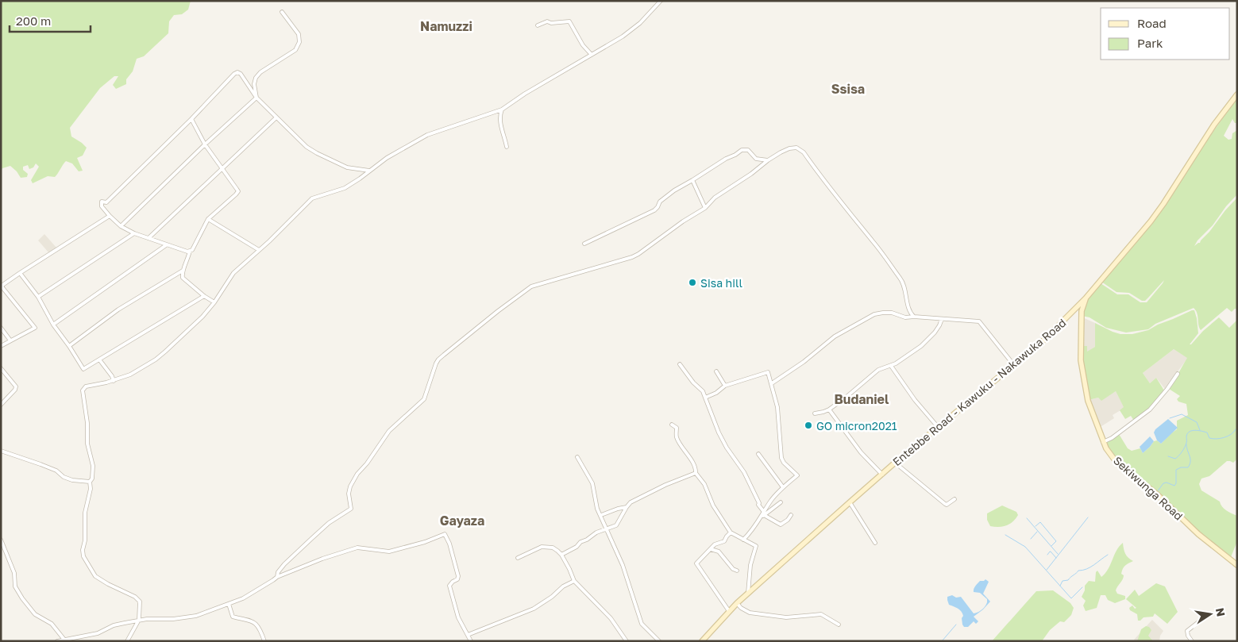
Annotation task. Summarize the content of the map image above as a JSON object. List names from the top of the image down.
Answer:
{
  "streets": {
    "main road": ["Entebbe Road - Kawuku - Nakawuka Road", "Sekiwunga Road"]
  },
  "crossings": [
    ["Entebbe Road - Kawuku - Nakawuka Road", "Sekiwunga Road"]
  ],
  "districts": [
    "Namuzzi",
    "Ssisa",
    "Budaniel",
    "Gayaza"
  ],
  "places": ["Sisa hill", "GO micron2021"],
  "legend": ["Road", "Park"],
  "scale_bar": "200 m",
  "north": "right"
}
